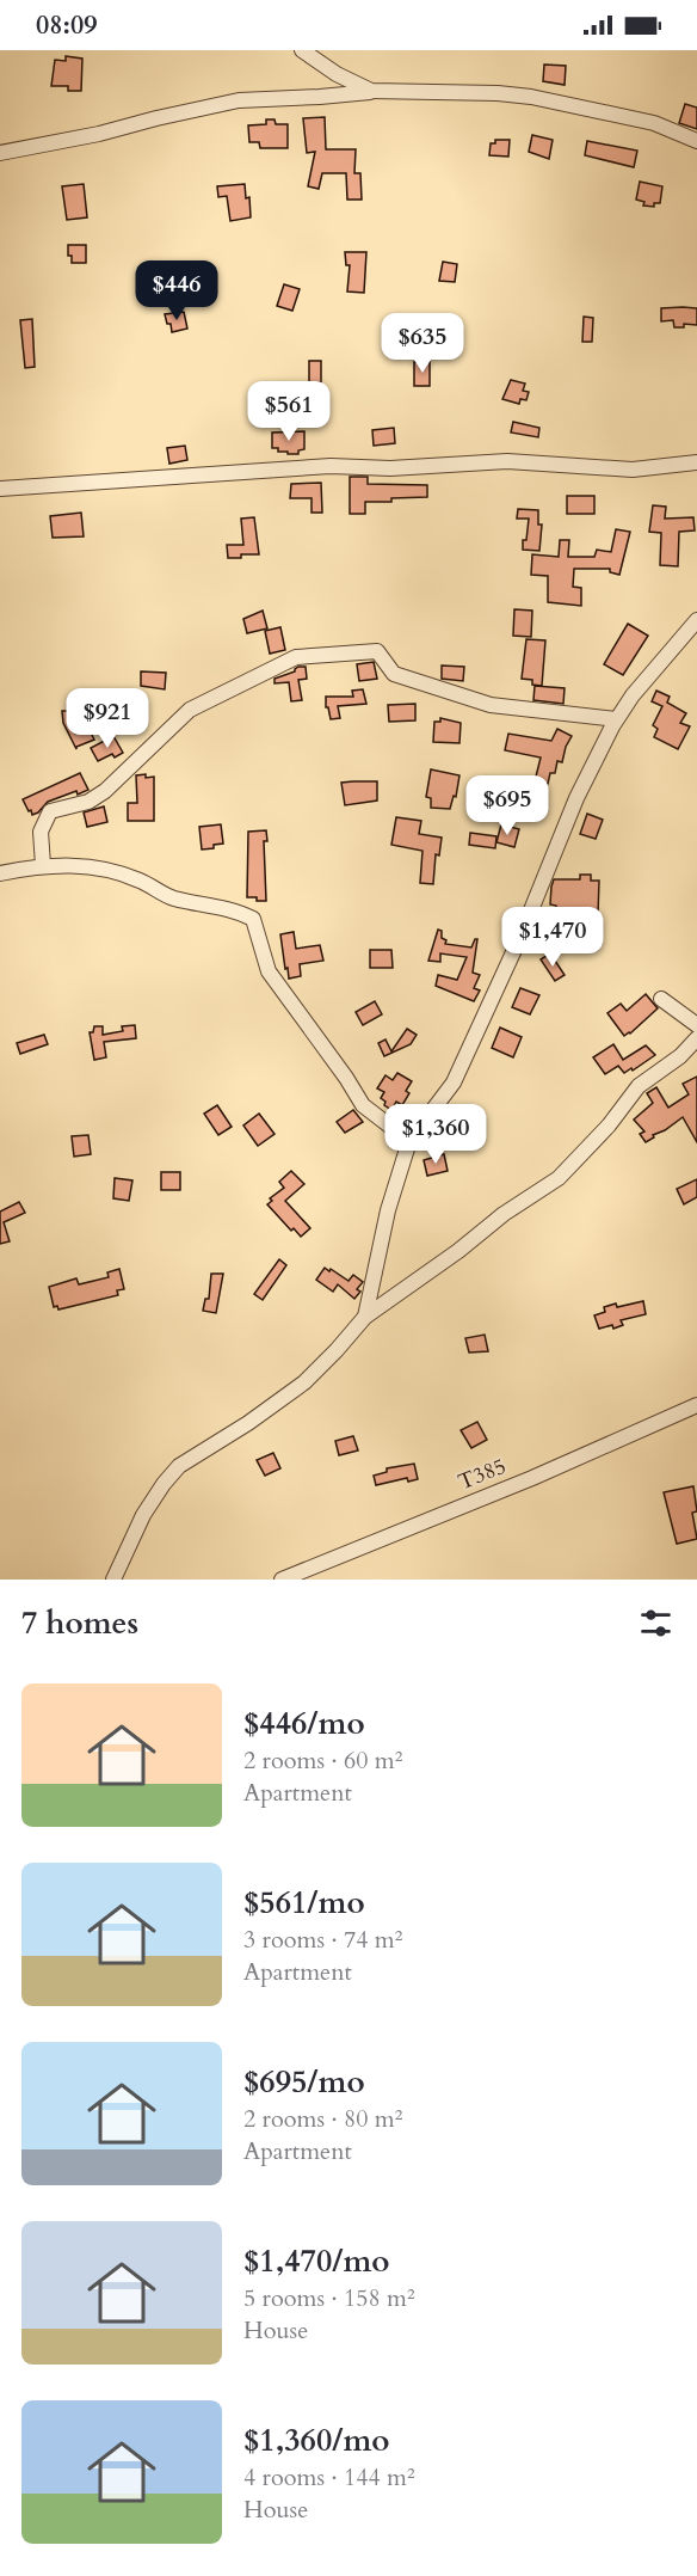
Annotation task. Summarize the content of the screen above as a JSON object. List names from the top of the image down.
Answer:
{
  "streets": {
    "street": ["T385"]
  },
  "page": {
    "status": "08:09",
    "price": [
      "$446",
      "$635",
      "$561",
      "$921",
      "$695",
      "$1,470",
      "$1,360"
    ],
    "heading": "7 homes",
    "list": [
      {
        "name": "$446/mo",
        "note": "2 rooms · 60 m² · Apartment"
      },
      {
        "name": "$561/mo",
        "note": "3 rooms · 74 m² · Apartment"
      },
      {
        "name": "$695/mo",
        "note": "2 rooms · 80 m² · Apartment"
      },
      {
        "name": "$1,470/mo",
        "note": "5 rooms · 158 m² · House"
      },
      {
        "name": "$1,360/mo",
        "note": "4 rooms · 144 m² · House"
      }
    ]
  }
}
